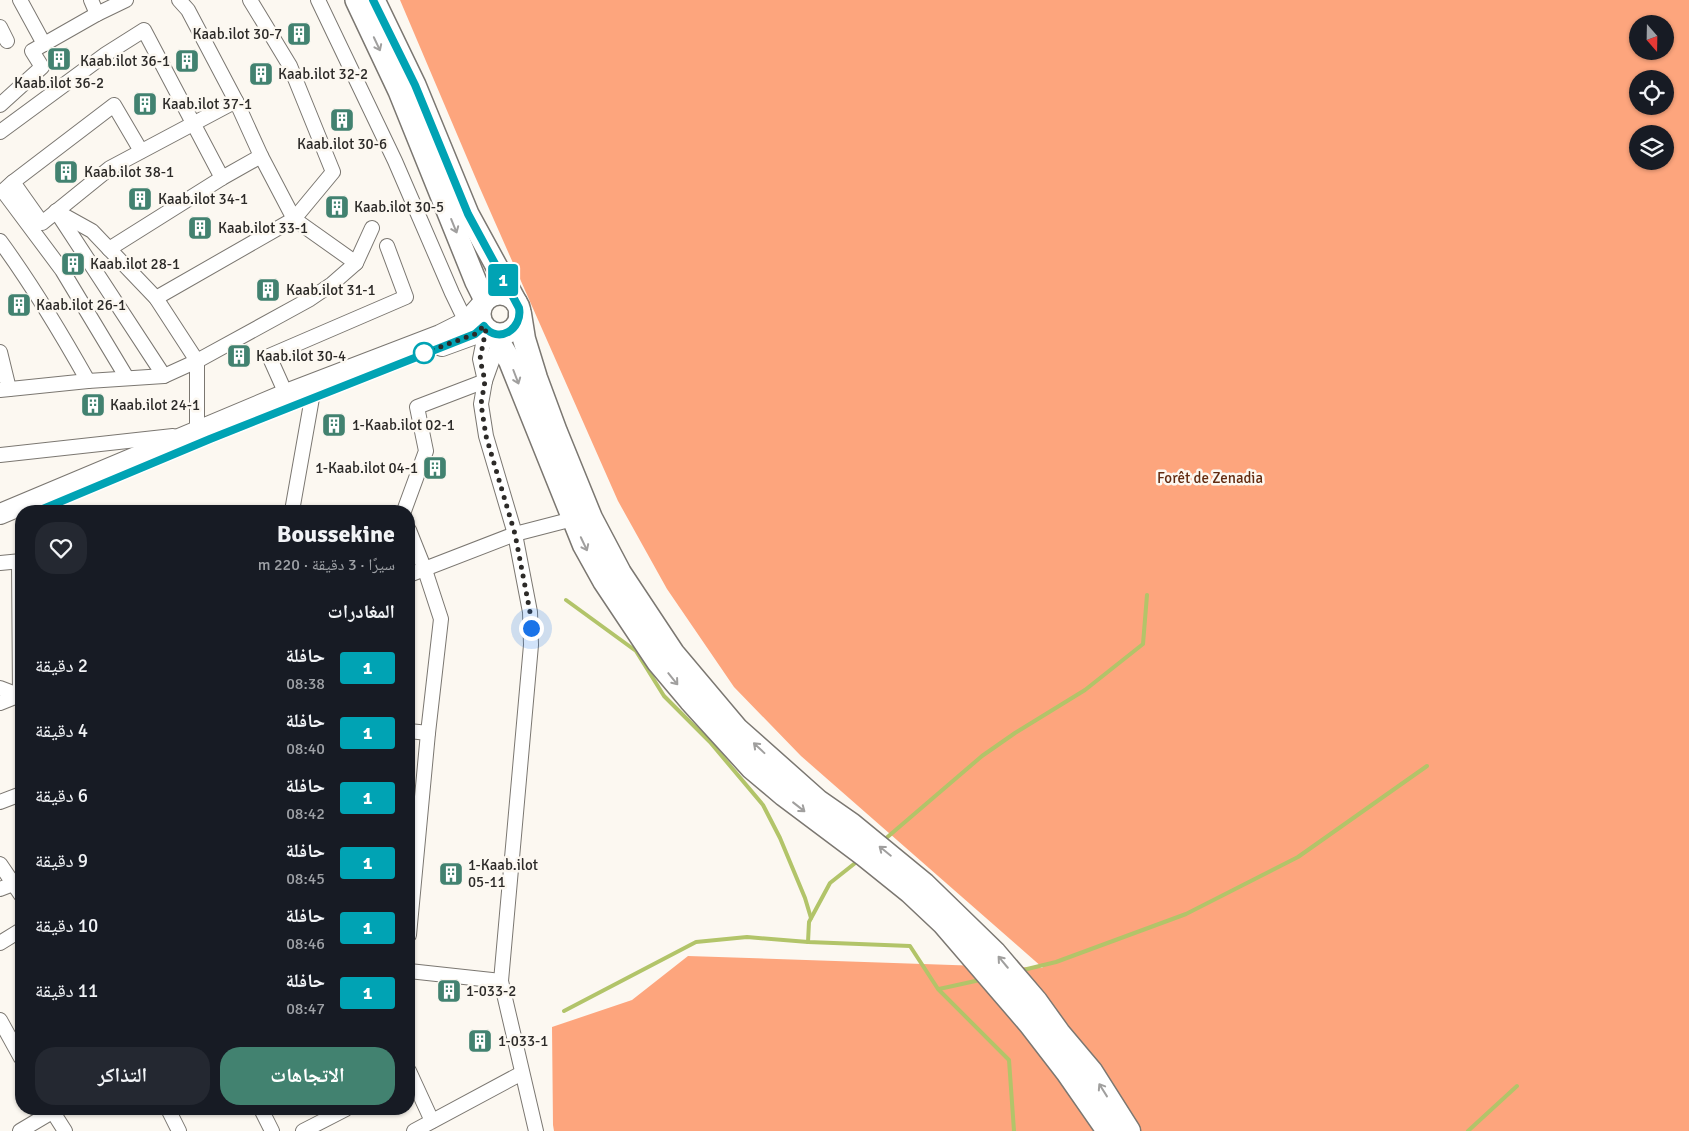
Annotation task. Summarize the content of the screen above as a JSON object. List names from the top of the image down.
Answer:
{
  "parks": ["Forêt de Zenadia"],
  "places": {
    "building": [
      "Kaab.ilot 30-7",
      "Kaab.ilot 36-2",
      "Kaab.ilot 36-1",
      "Kaab.ilot 32-2",
      "Kaab.ilot 37-1",
      "Kaab.ilot 30-6",
      "Kaab.ilot 38-1",
      "Kaab.ilot 34-1",
      "Kaab.ilot 30-5",
      "Kaab.ilot 33-1",
      "Kaab.ilot 28-1",
      "Kaab.ilot 31-1",
      "Kaab.ilot 26-1",
      "Kaab.ilot 30-4",
      "Kaab.ilot 24-1",
      "1-Kaab.ilot 02-1",
      "1-Kaab.ilot 04-1",
      "1-Kaab.ilot 05-11",
      "1-033-2",
      "1-033-1"
    ]
  },
  "lines": ["bus line 1"],
  "north": "bottom",
  "page": {
    "on_map": "1",
    "heading": [
      ["Boussekine", "سيرًا · 3 دقيقة · 220 m"],
      "المغادرات"
    ],
    "list": [
      {
        "mark": "1",
        "name": "حافلة",
        "note": "08:38",
        "value": "2 دقيقة"
      },
      {
        "mark": "1",
        "name": "حافلة",
        "note": "08:40",
        "value": "4 دقيقة"
      },
      {
        "mark": "1",
        "name": "حافلة",
        "note": "08:42",
        "value": "6 دقيقة"
      },
      {
        "mark": "1",
        "name": "حافلة",
        "note": "08:45",
        "value": "9 دقيقة"
      },
      {
        "mark": "1",
        "name": "حافلة",
        "note": "08:46",
        "value": "10 دقيقة"
      },
      {
        "mark": "1",
        "name": "حافلة",
        "note": "08:47",
        "value": "11 دقيقة"
      }
    ],
    "buttons": ["الاتجاهات", "التذاكر"]
  }
}
